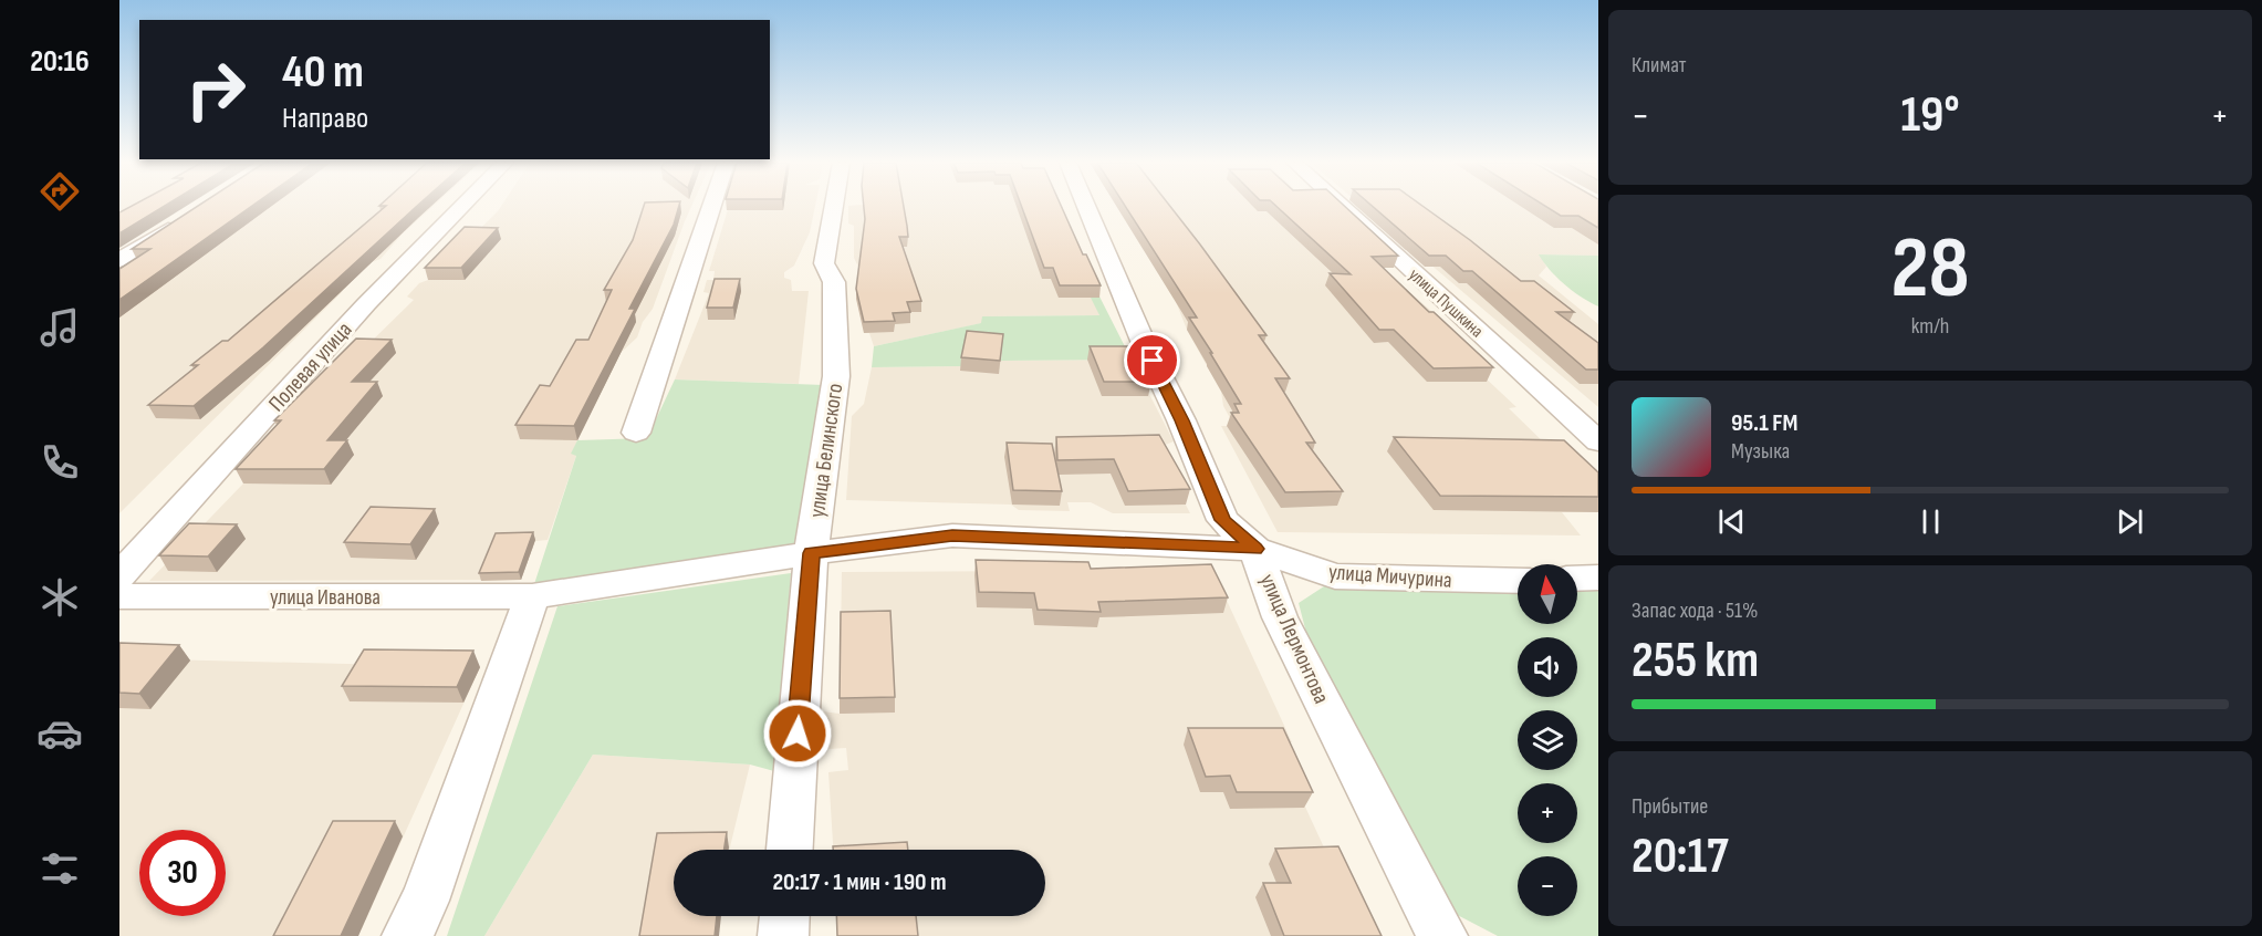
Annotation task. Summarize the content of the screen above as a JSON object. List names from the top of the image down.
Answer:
{
  "streets": {
    "street": [
      "улица Пушкина",
      "Полевая улица",
      "улица Белинского",
      "улица Мичурина",
      "улица Иванова",
      "улица Лермонтова"
    ]
  },
  "crossings": [
    ["улица Белинского", "улица Иванова"],
    ["улица Мичурина", "улица Иванова"],
    ["улица Мичурина", "улица Лермонтова"],
    ["улица Иванова", "улица Лермонтова"]
  ],
  "north": "top",
  "page": {
    "tabs": "20:16",
    "tile": [
      "Климат",
      ["28", "km/h"],
      ["Запас хода · 51%", "255 km"],
      ["Прибытие", "20:17"]
    ],
    "turn": ["40 m", "Направо"],
    "heat": ["−", "19°", "+"],
    "song": ["95.1 FM", "Музыка"],
    "map_buttons": ["+", "−"],
    "limit": "30",
    "trip": "20:17 · 1 мин · 190 m"
  }
}
